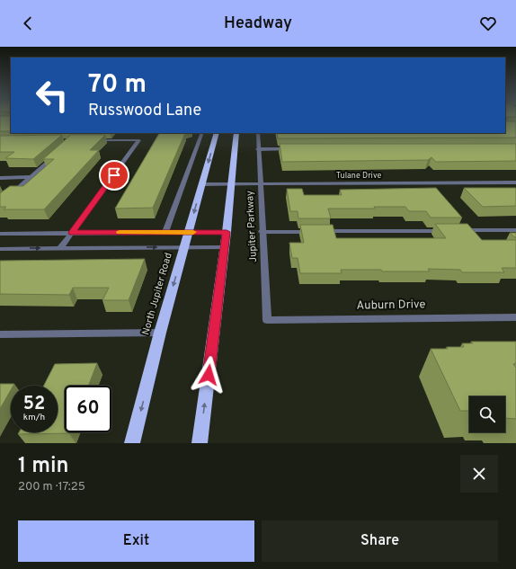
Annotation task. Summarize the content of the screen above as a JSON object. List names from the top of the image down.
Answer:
{
  "streets": {
    "main road": ["North Jupiter Road"],
    "street": ["Tulane Drive", "Jupiter Parkway", "Auburn Drive"]
  },
  "crossings": [
    ["Tulane Drive", "Jupiter Parkway"],
    ["Tulane Drive", "North Jupiter Road"],
    ["Jupiter Parkway", "Auburn Drive"]
  ],
  "page": {
    "header": "Headway",
    "turn": ["70 m", "Russwood Lane"],
    "speed": "52 km/h",
    "limit": "60",
    "heading": ["1 min", "200 m · 17:25"],
    "buttons": ["Exit", "Share"]
  }
}
